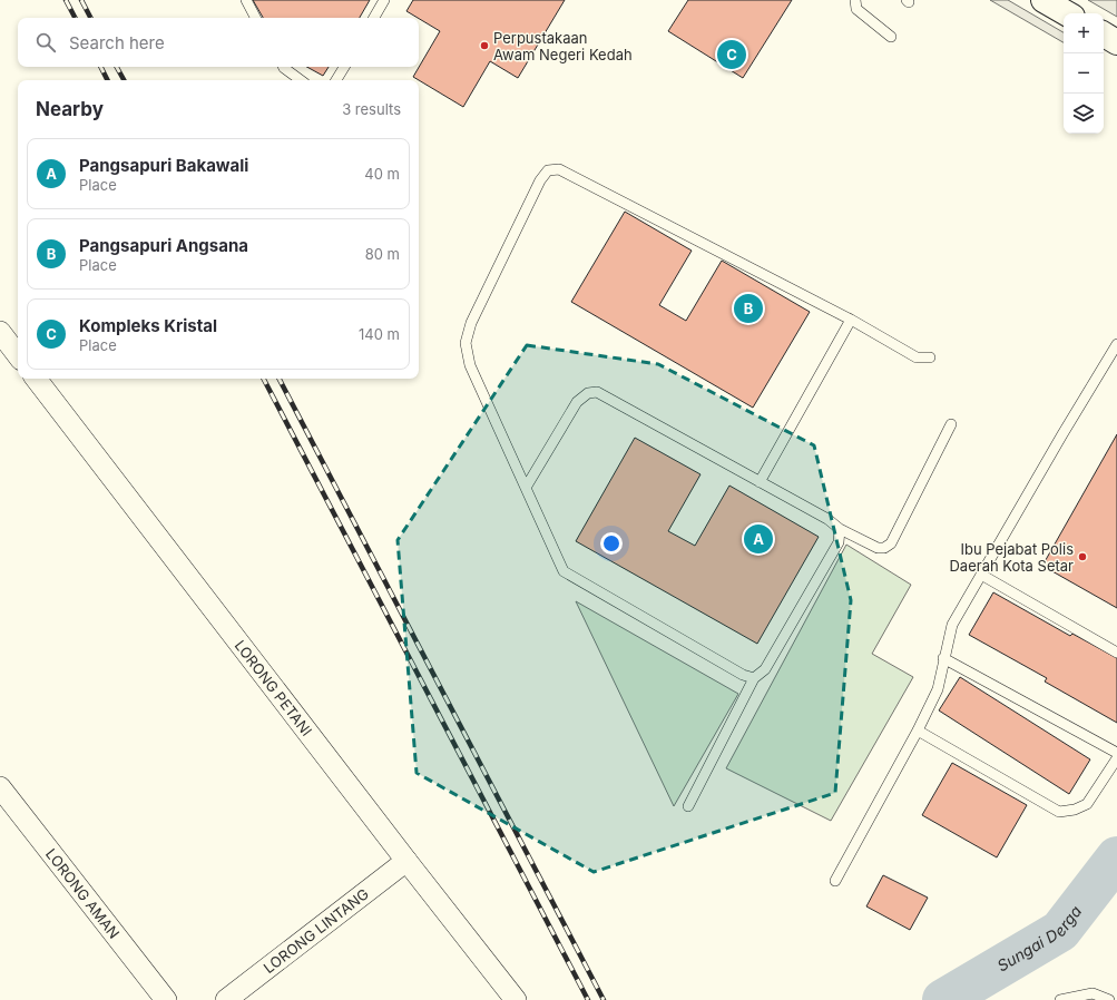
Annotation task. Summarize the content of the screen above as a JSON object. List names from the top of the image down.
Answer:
{
  "streets": {
    "street": ["LORONG PETANI", "LORONG AMAN", "LORONG LINTANG"]
  },
  "crossings": [
    ["LORONG PETANI", "LORONG LINTANG"]
  ],
  "water": ["Sungai Derga"],
  "places": ["Perpustakaan Awam Negeri Kedah", "Ibu Pejabat Polis Daerah Kota Setar"],
  "page": {
    "map_buttons": ["+", "−"],
    "search": "Search here",
    "pins": ["C", "B", "A"],
    "heading": ["Nearby", "3 results"],
    "list": [
      {
        "mark": "A",
        "name": "Pangsapuri Bakawali",
        "note": "Place",
        "value": "40 m"
      },
      {
        "mark": "B",
        "name": "Pangsapuri Angsana",
        "note": "Place",
        "value": "80 m"
      },
      {
        "mark": "C",
        "name": "Kompleks Kristal",
        "note": "Place",
        "value": "140 m"
      }
    ]
  }
}
